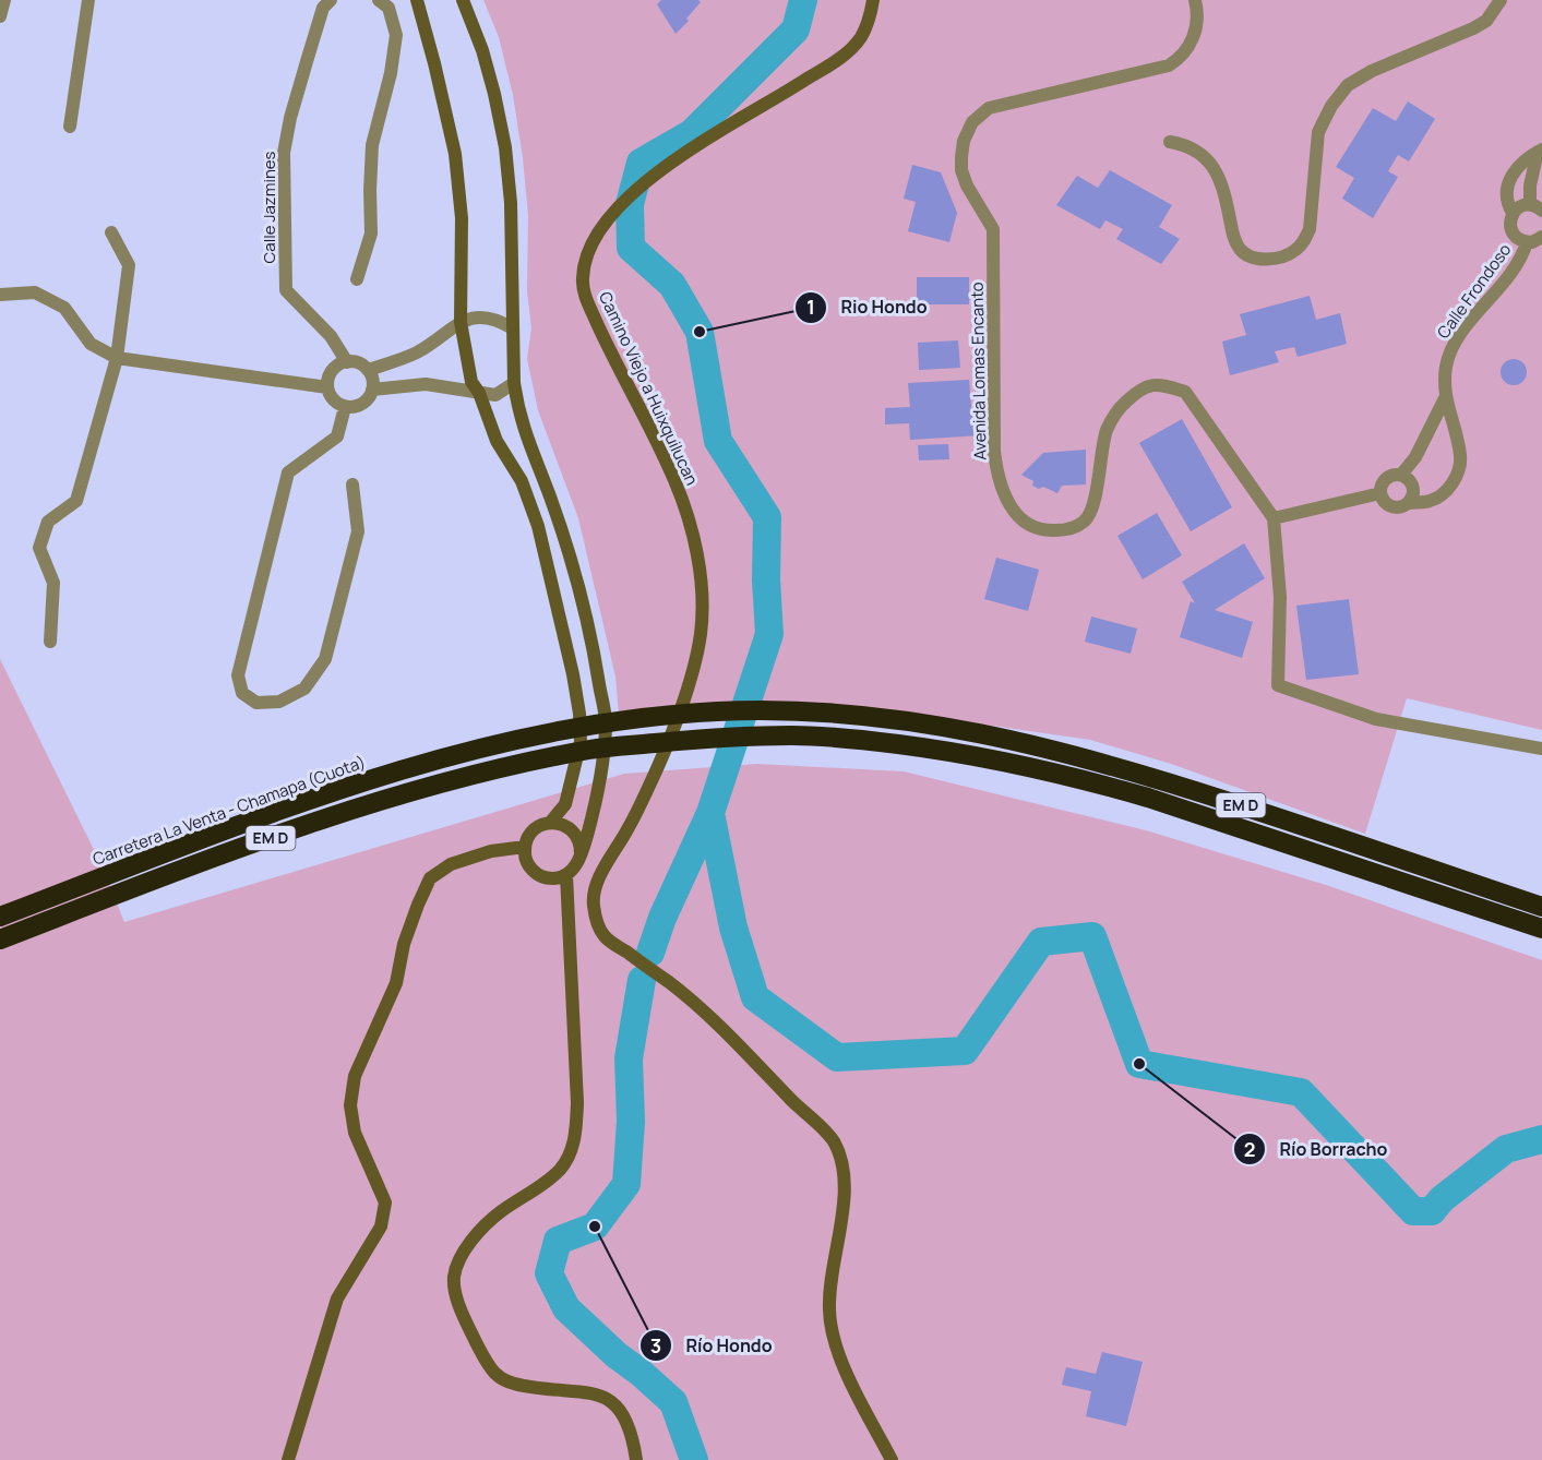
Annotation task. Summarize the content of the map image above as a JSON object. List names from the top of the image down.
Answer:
{
  "streets": {
    "highway": ["EM D", "Carretera La Venta - Chamapa (Cuota)"],
    "main road": ["Camino Viejo a Huixquilucan"],
    "street": ["Calle Jazmines", "Calle Frondoso", "Avenida Lomas Encanto"]
  },
  "places": ["Rio Hondo", "Río Borracho", "Río Hondo"]
}
